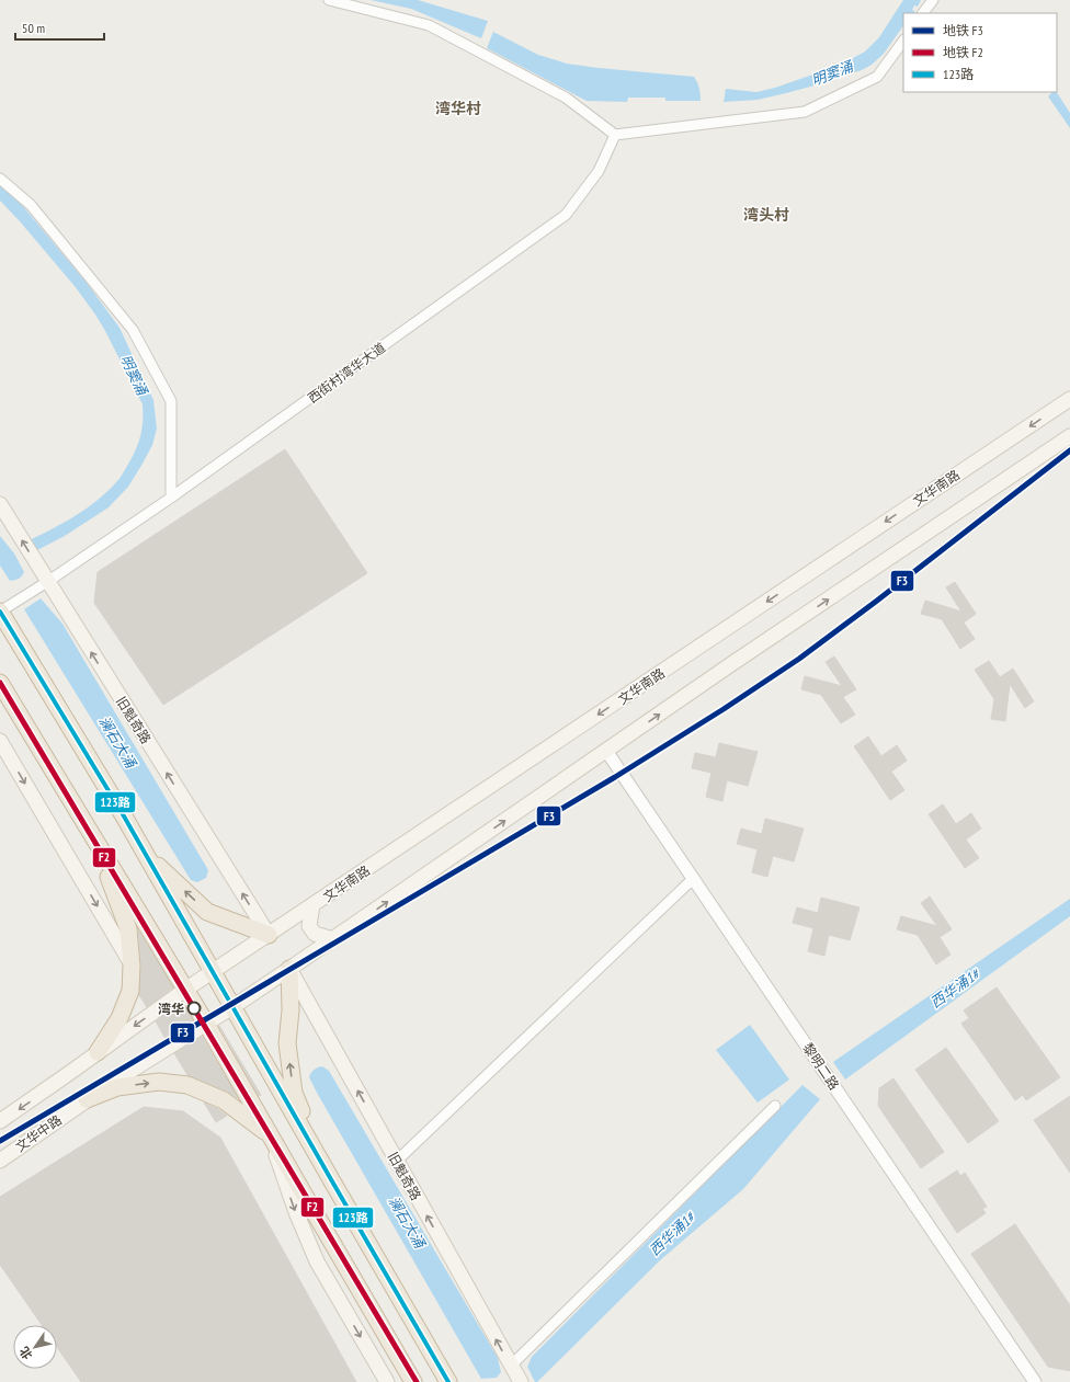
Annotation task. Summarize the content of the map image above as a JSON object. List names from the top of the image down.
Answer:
{
  "streets": {
    "main road": ["文华南路", "旧魁奇路", "文华中路"],
    "street": ["西街村湾华大道", "黎明二路"]
  },
  "crossings": [
    ["西街村湾华大道", "旧魁奇路"],
    ["文华南路", "旧魁奇路"]
  ],
  "districts": ["湾华村", "湾头村"],
  "water": ["明窦涌", "澜石大涌", "西华涌1#"],
  "places": ["湾华"],
  "lines": ["metro line F3", "transit line 123路", "metro line F2"],
  "legend": ["地铁 F3", "地铁 F2", "123路"],
  "scale_bar": "50 m",
  "north": "bottom left"
}
